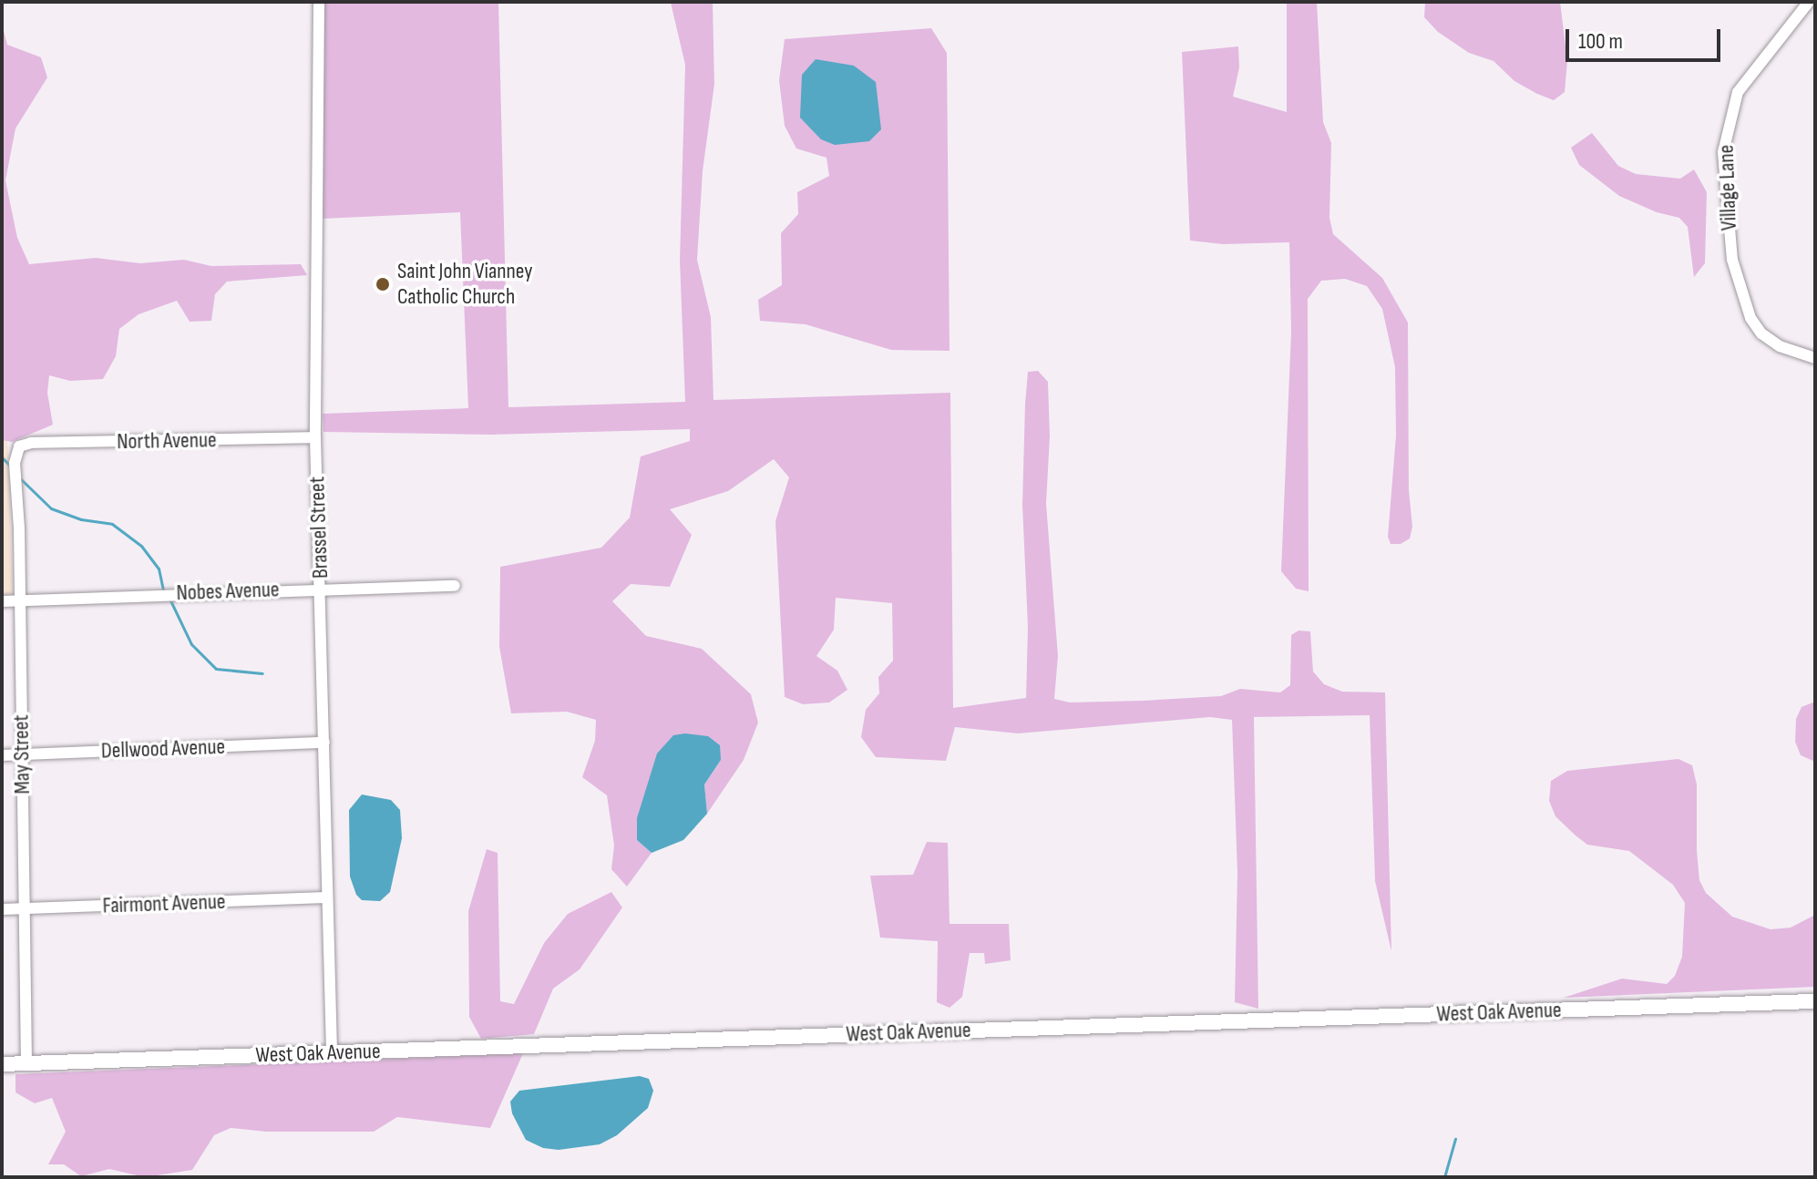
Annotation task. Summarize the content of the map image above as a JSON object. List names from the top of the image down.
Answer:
{
  "streets": {
    "street": [
      "Village Lane",
      "North Avenue",
      "Brassel Street",
      "Nobes Avenue",
      "Dellwood Avenue",
      "May Street",
      "Fairmont Avenue",
      "West Oak Avenue"
    ]
  },
  "crossings": [
    ["North Avenue", "Brassel Street"],
    ["North Avenue", "May Street"],
    ["Brassel Street", "Nobes Avenue"],
    ["Brassel Street", "Dellwood Avenue"],
    ["Brassel Street", "Fairmont Avenue"],
    ["Brassel Street", "West Oak Avenue"],
    ["Nobes Avenue", "May Street"],
    ["Dellwood Avenue", "May Street"],
    ["May Street", "Fairmont Avenue"],
    ["May Street", "West Oak Avenue"]
  ],
  "places": ["Saint John Vianney Catholic Church"],
  "scale_bar": "100 m"
}
